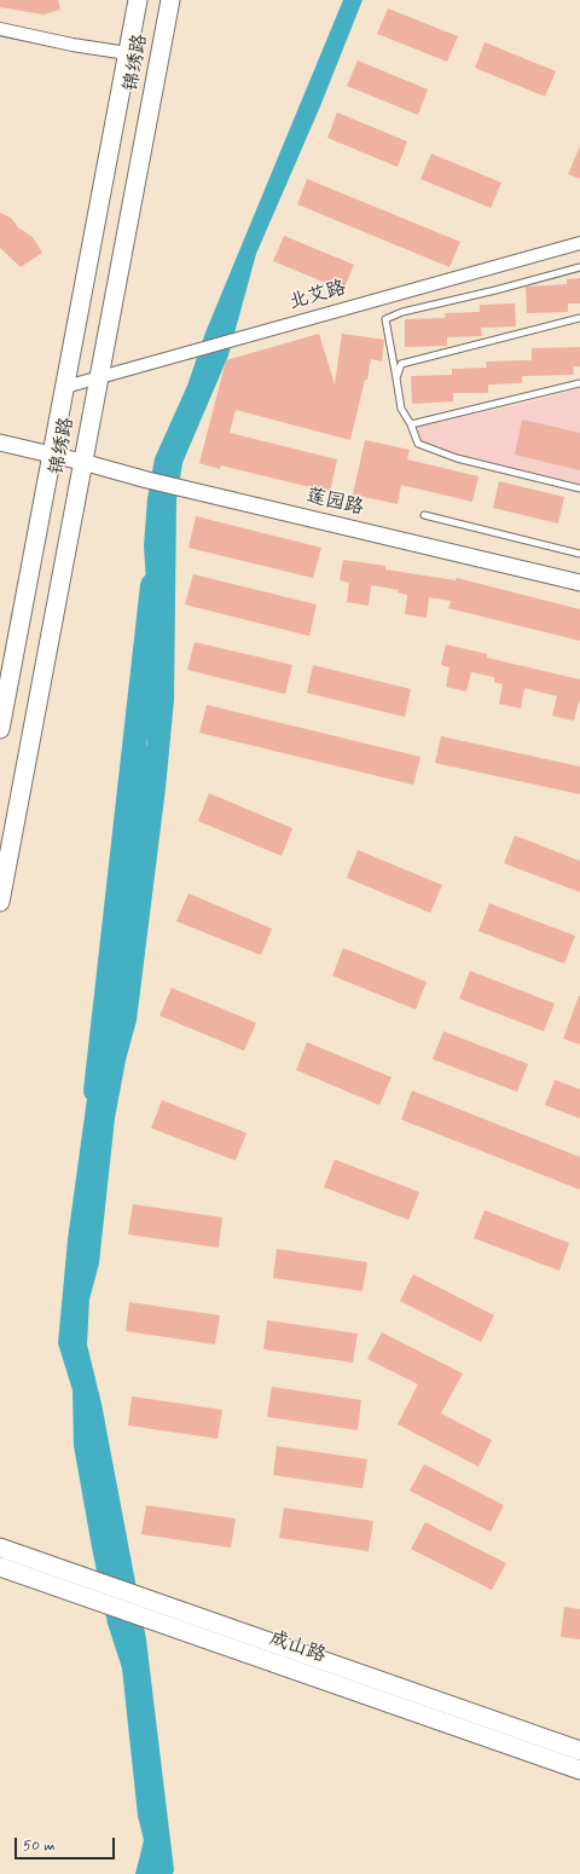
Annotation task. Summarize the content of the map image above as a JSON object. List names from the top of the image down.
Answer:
{
  "streets": {
    "main road": ["锦绣路", "成山路"],
    "street": ["北艾路", "莲园路"]
  },
  "crossings": [
    ["锦绣路", "北艾路"],
    ["锦绣路", "莲园路"]
  ],
  "scale_bar": "50 m"
}
